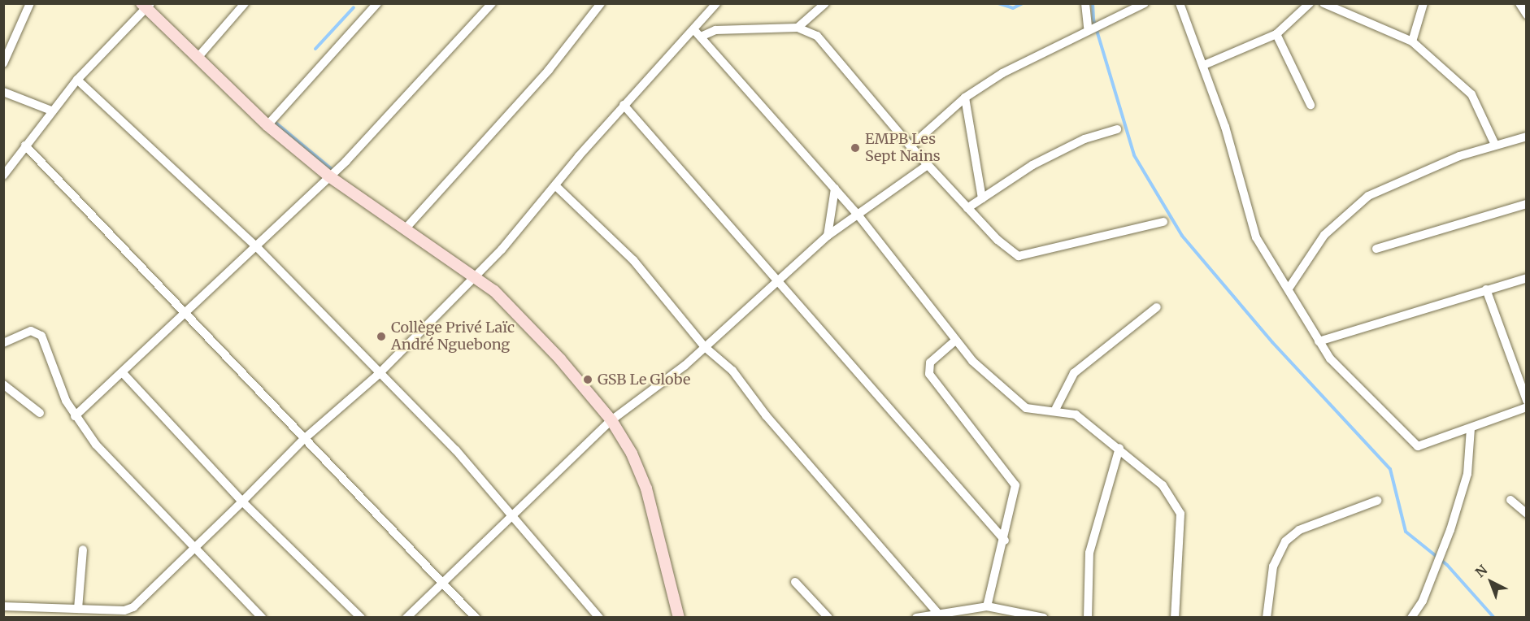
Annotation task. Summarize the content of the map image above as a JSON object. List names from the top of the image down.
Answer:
{
  "places": ["EMPB Les Sept Nains", "Collège Privé Laïc André Nguebong", "GSB Le Globe"],
  "north": "top left"
}
